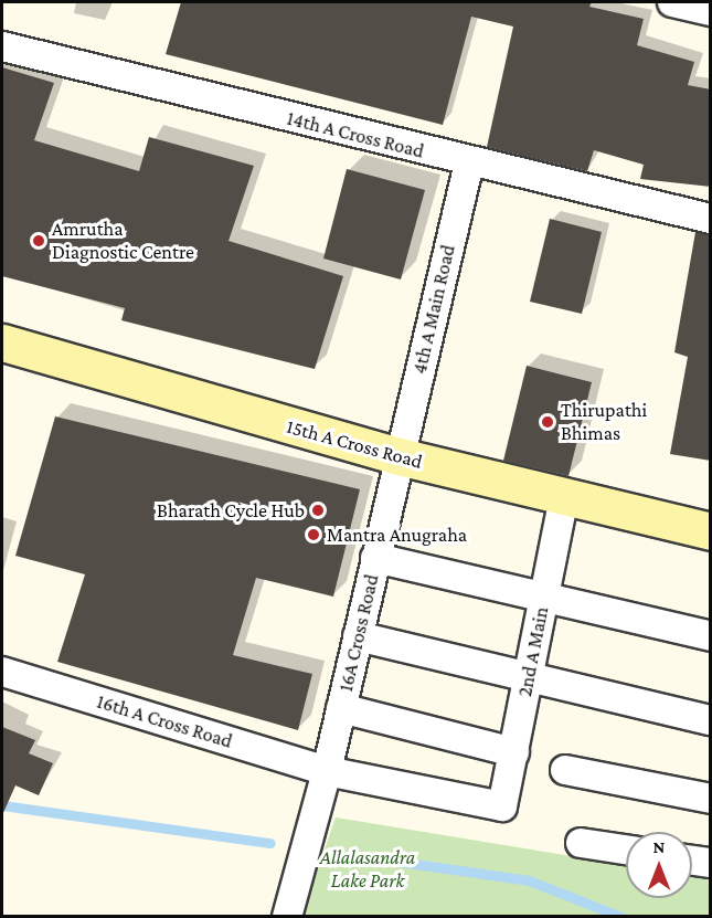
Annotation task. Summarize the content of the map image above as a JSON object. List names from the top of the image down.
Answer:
{
  "streets": {
    "main road": ["15th A Cross Road"],
    "street": [
      "14th A Cross Road",
      "4th A Main Road",
      "16A Cross Road",
      "2nd A Main",
      "16th A Cross Road"
    ]
  },
  "crossings": [
    ["14th A Cross Road", "4th A Main Road"],
    ["4th A Main Road", "15th A Cross Road"],
    ["4th A Main Road", "16A Cross Road"],
    ["15th A Cross Road", "16A Cross Road"],
    ["15th A Cross Road", "2nd A Main"],
    ["16A Cross Road", "16th A Cross Road"],
    ["2nd A Main", "16th A Cross Road"]
  ],
  "parks": ["Allalasandra Lake Park"],
  "places": [
    "Amrutha Diagnostic Centre",
    "Thirupathi Bhimas",
    "Bharath Cycle Hub",
    "Mantra Anugraha"
  ],
  "north": "top"
}
